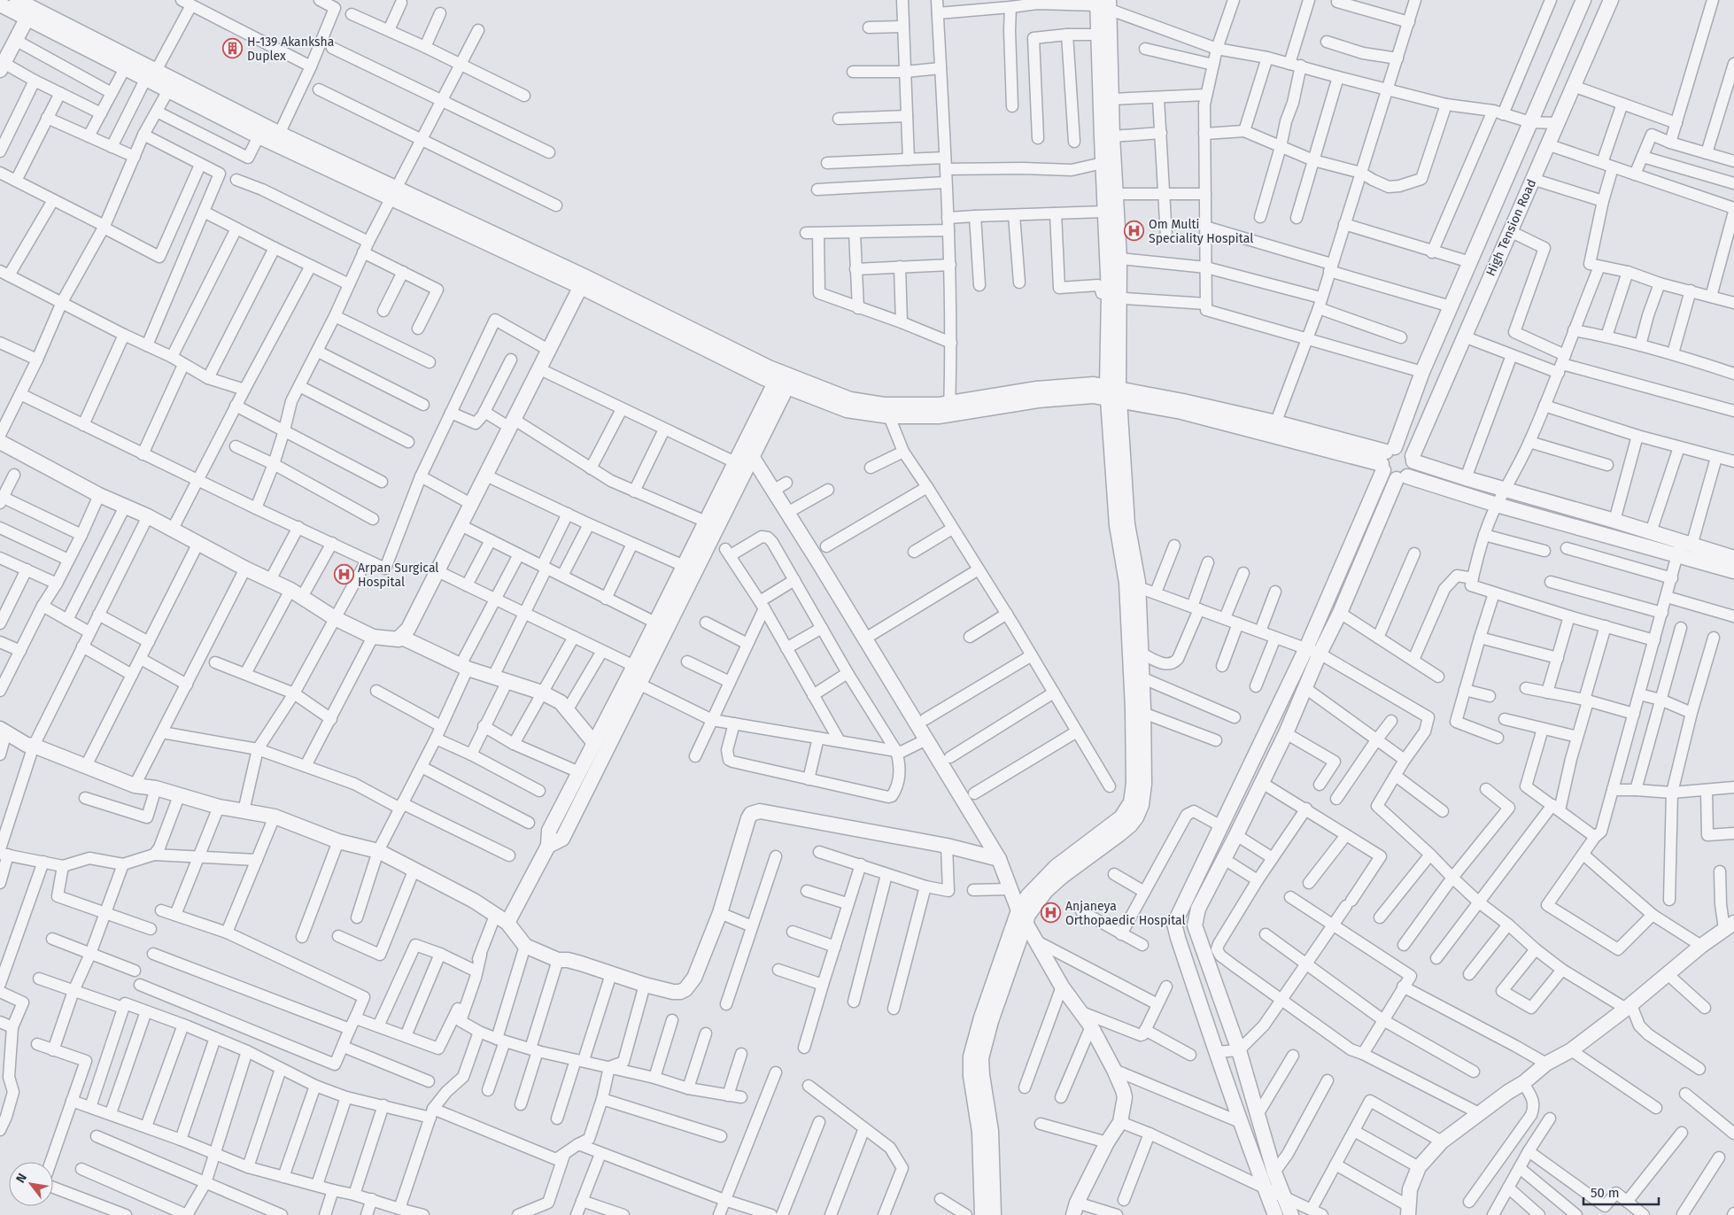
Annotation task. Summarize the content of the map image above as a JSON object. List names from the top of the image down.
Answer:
{
  "streets": {
    "street": ["High Tension Road"]
  },
  "places": {
    "building": ["H-139 Akanksha Duplex"],
    "hospital": ["Om Multi Speciality Hospital", "Arpan Surgical Hospital", "Anjaneya Orthopaedic Hospital"]
  },
  "scale_bar": "50 m",
  "north": "top left"
}
